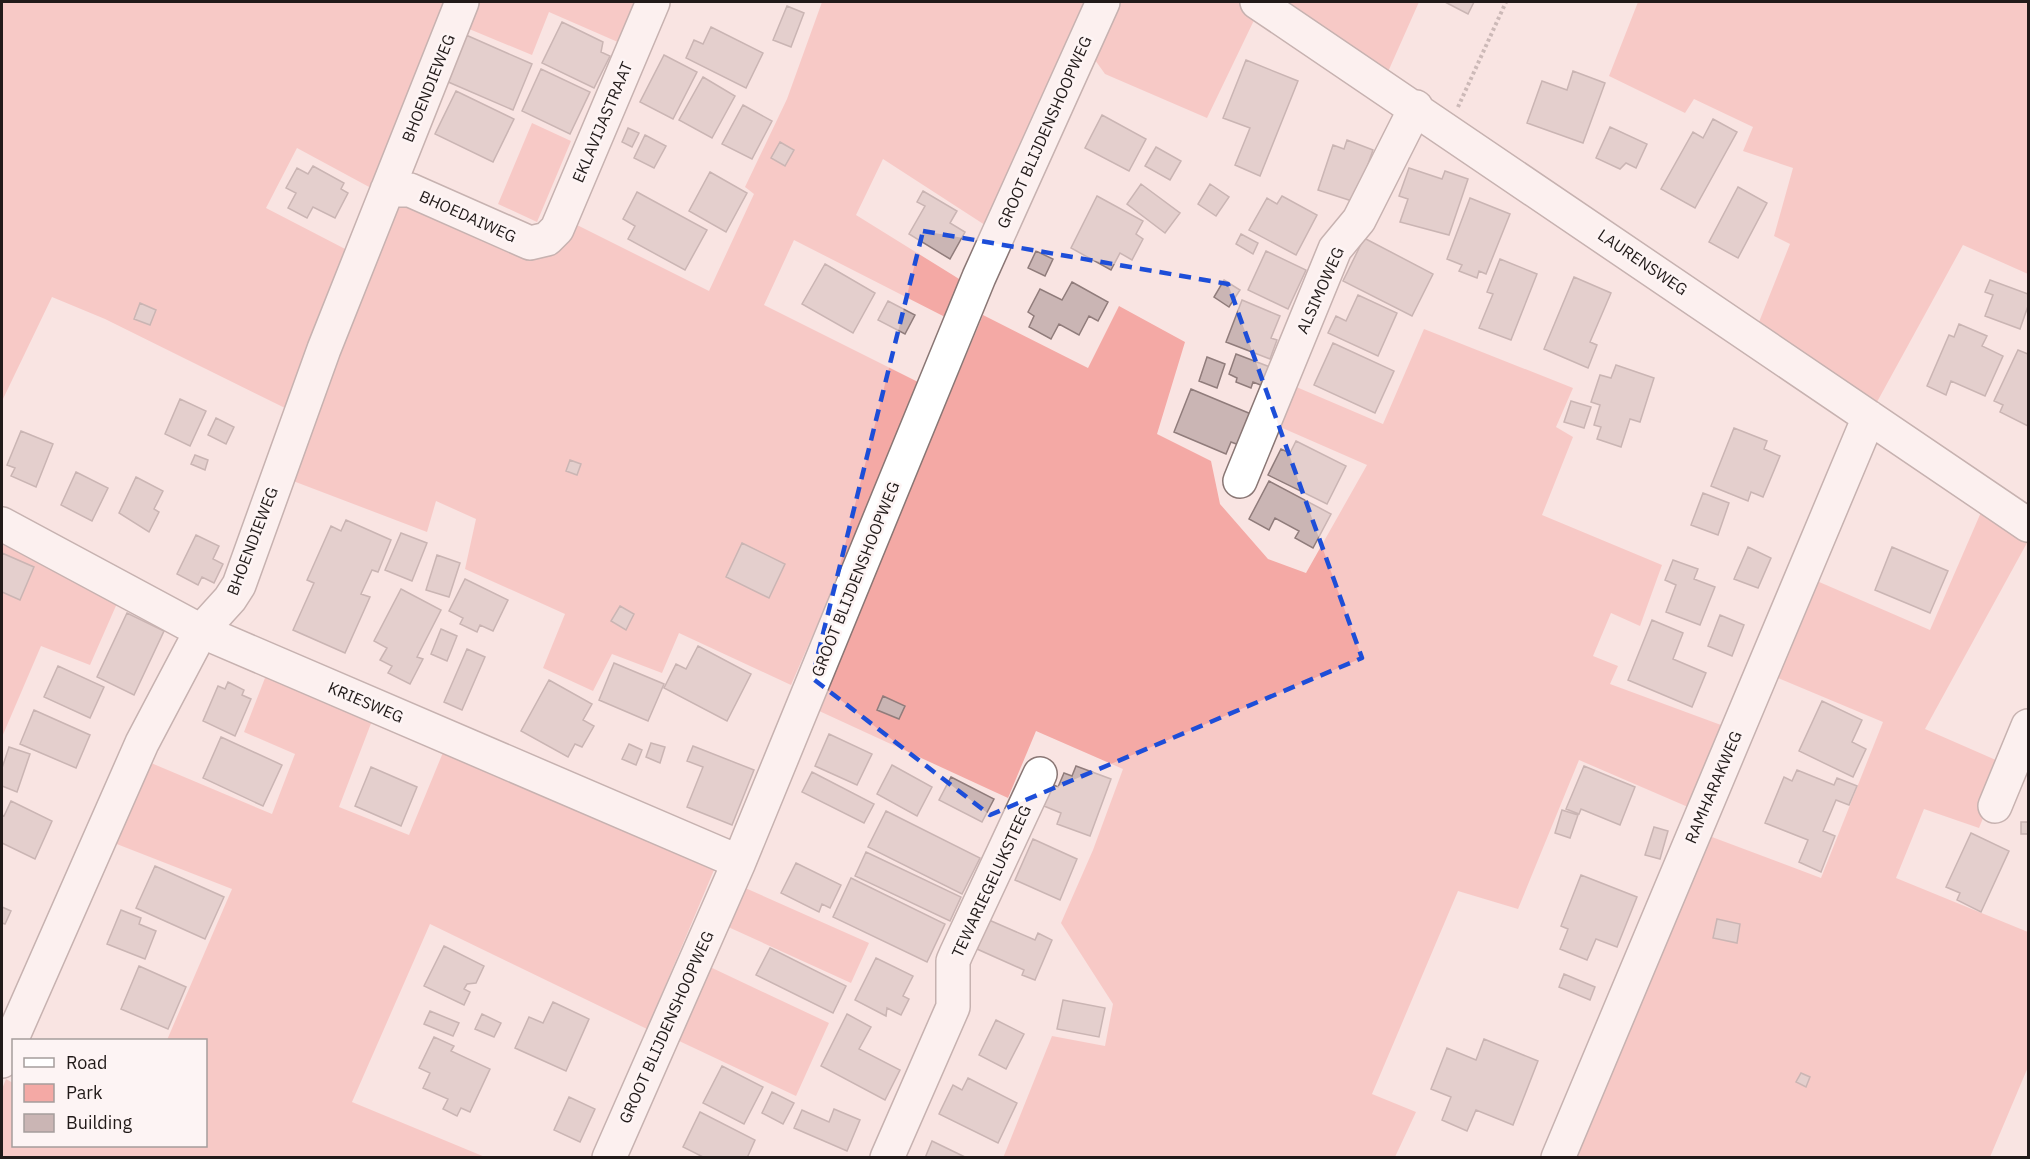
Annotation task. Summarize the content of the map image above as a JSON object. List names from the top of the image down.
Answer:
{
  "streets": {
    "street": [
      "BHOENDIEWEG",
      "EKLAVIJASTRAAT",
      "GROOT BLIJDENSHOOPWEG",
      "BHOEDAIWEG",
      "LAURENSWEG",
      "ALSIMOWEG",
      "KRIESWEG",
      "RAMHARAKWEG",
      "TEWARIEGELUKSTEEG"
    ]
  },
  "crossings": [
    ["BHOENDIEWEG", "BHOEDAIWEG"],
    ["BHOENDIEWEG", "KRIESWEG"],
    ["EKLAVIJASTRAAT", "BHOEDAIWEG"],
    ["GROOT BLIJDENSHOOPWEG", "KRIESWEG"],
    ["LAURENSWEG", "ALSIMOWEG"],
    ["LAURENSWEG", "RAMHARAKWEG"]
  ],
  "legend": ["Road", "Park", "Building"]
}
